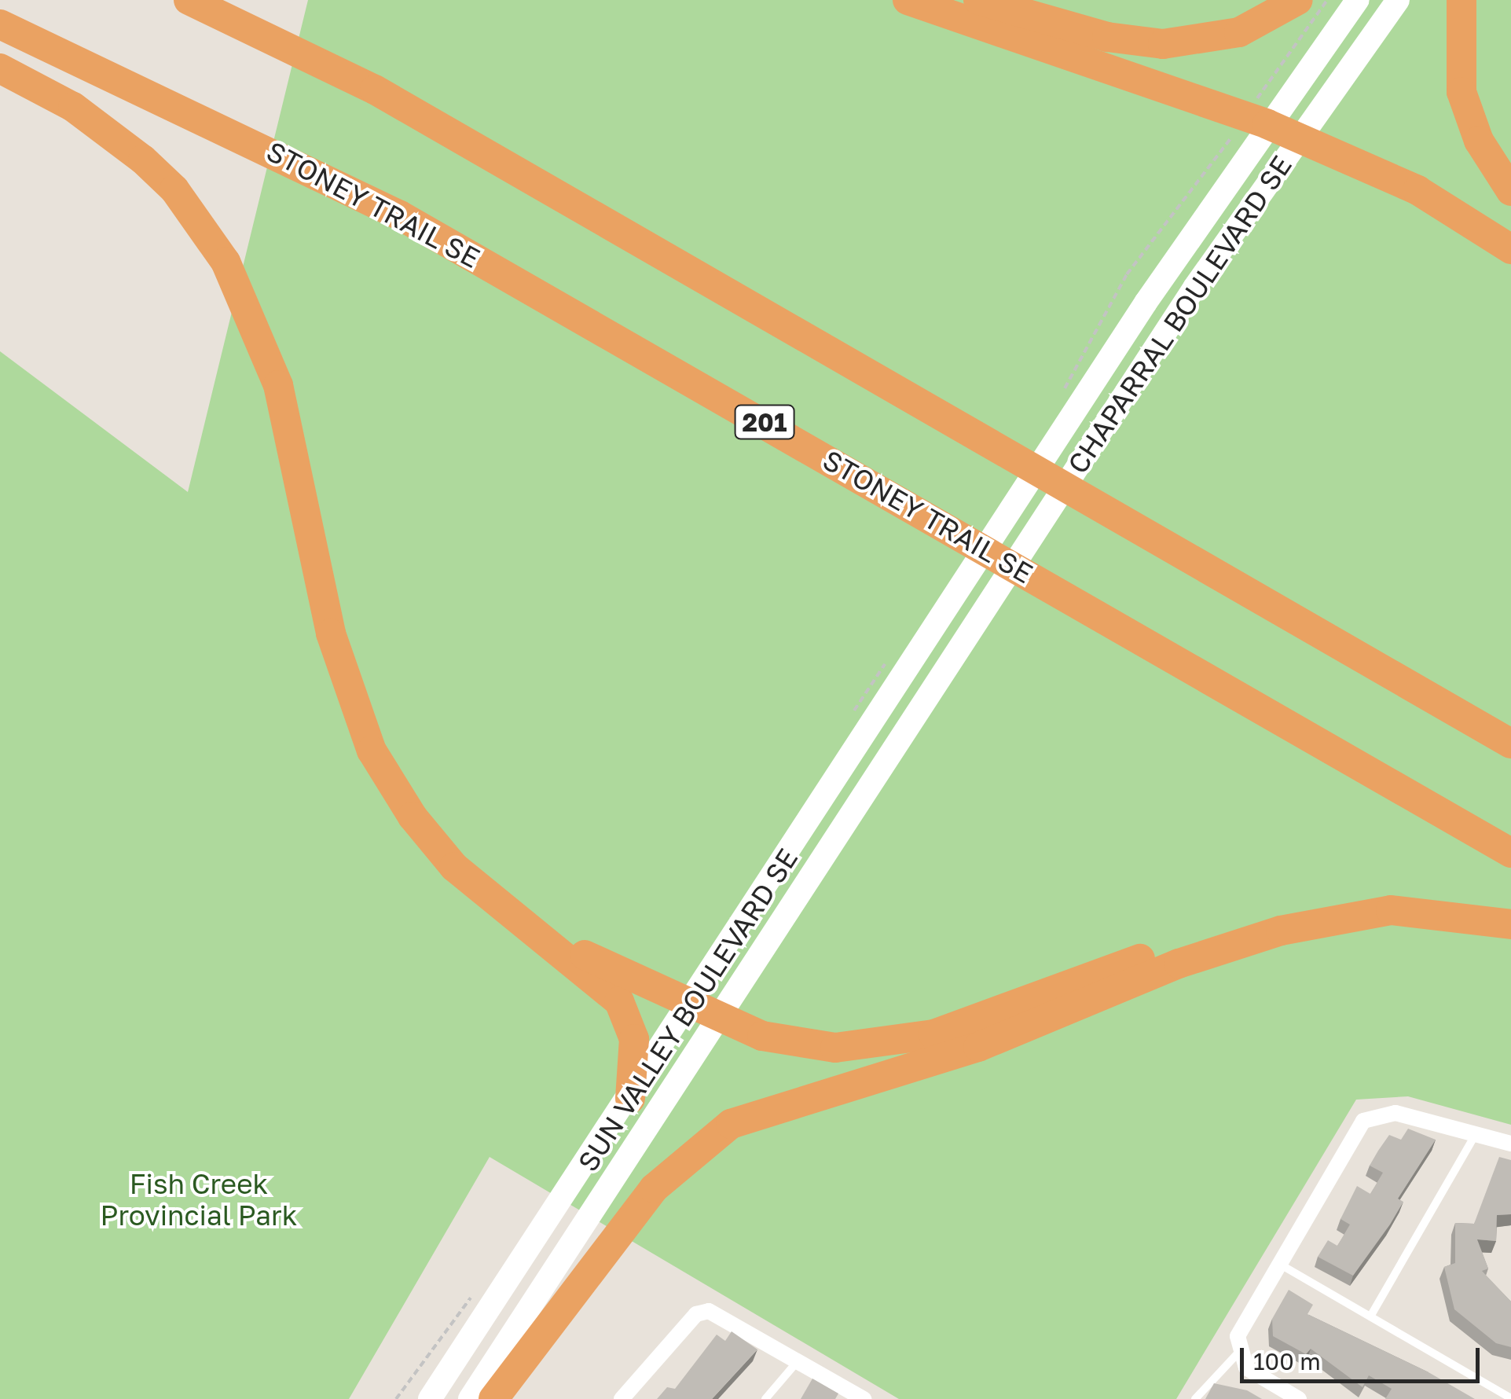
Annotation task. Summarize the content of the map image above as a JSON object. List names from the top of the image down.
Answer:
{
  "streets": {
    "highway": ["STONEY TRAIL SE", "201"],
    "main road": ["CHAPARRAL BOULEVARD SE", "SUN VALLEY BOULEVARD SE"]
  },
  "crossings": [
    ["CHAPARRAL BOULEVARD SE", "SUN VALLEY BOULEVARD SE"]
  ],
  "parks": ["Fish Creek Provincial Park"],
  "scale_bar": "100 m"
}
